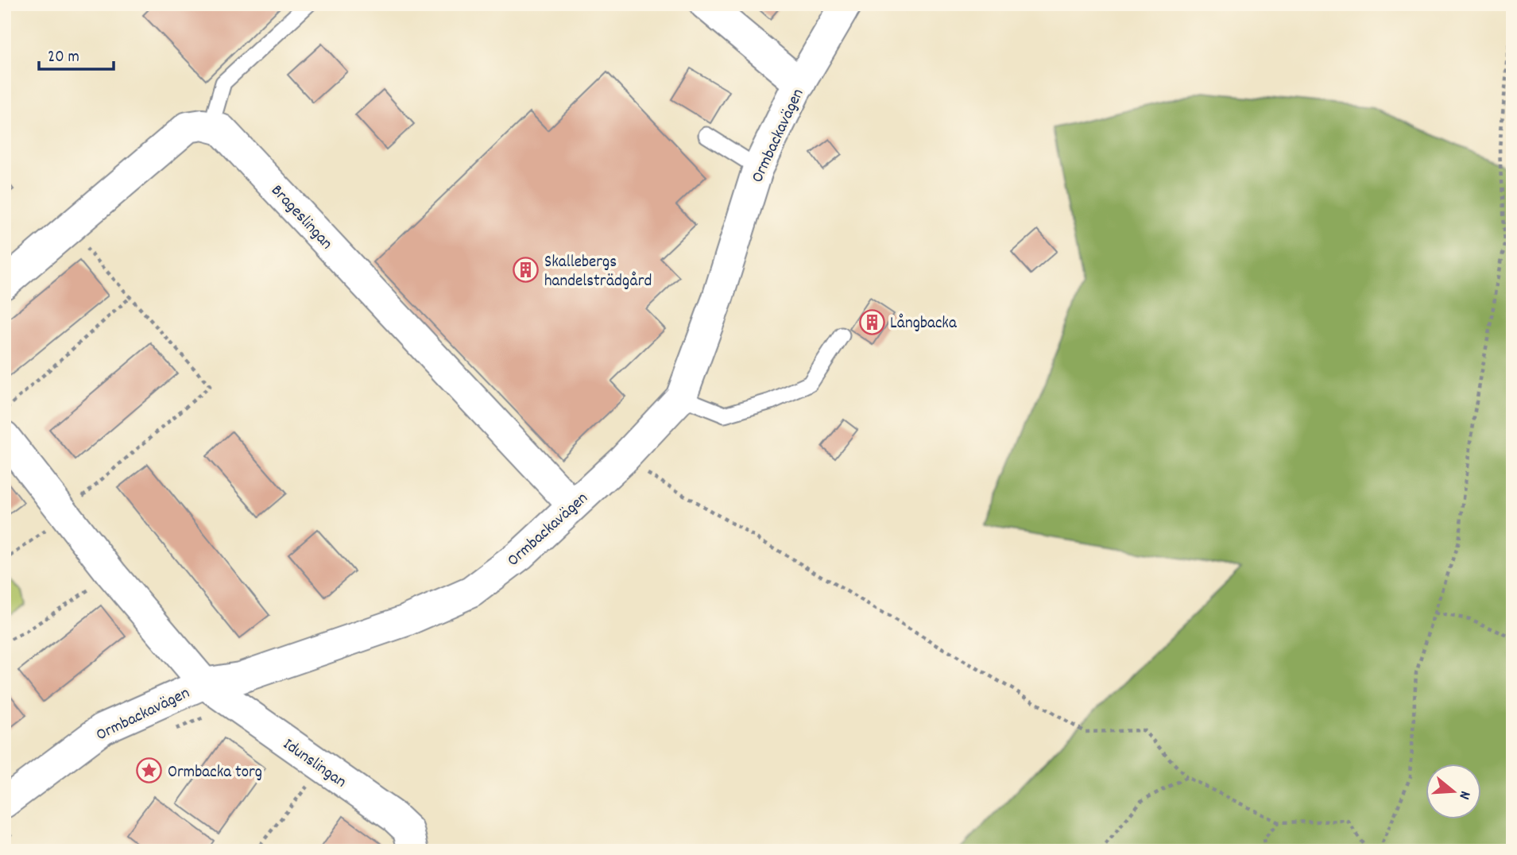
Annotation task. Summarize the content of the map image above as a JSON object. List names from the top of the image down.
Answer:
{
  "streets": {
    "street": ["Ormbackavägen", "Brageslingan", "Idunslingan"]
  },
  "crossings": [
    ["Ormbackavägen", "Brageslingan"],
    ["Ormbackavägen", "Idunslingan"]
  ],
  "places": {
    "building": ["Skallebergs handelsträdgård", "Långbacka"],
    "place": ["Ormbacka torg"]
  },
  "scale_bar": "20 m",
  "north": "right"
}
